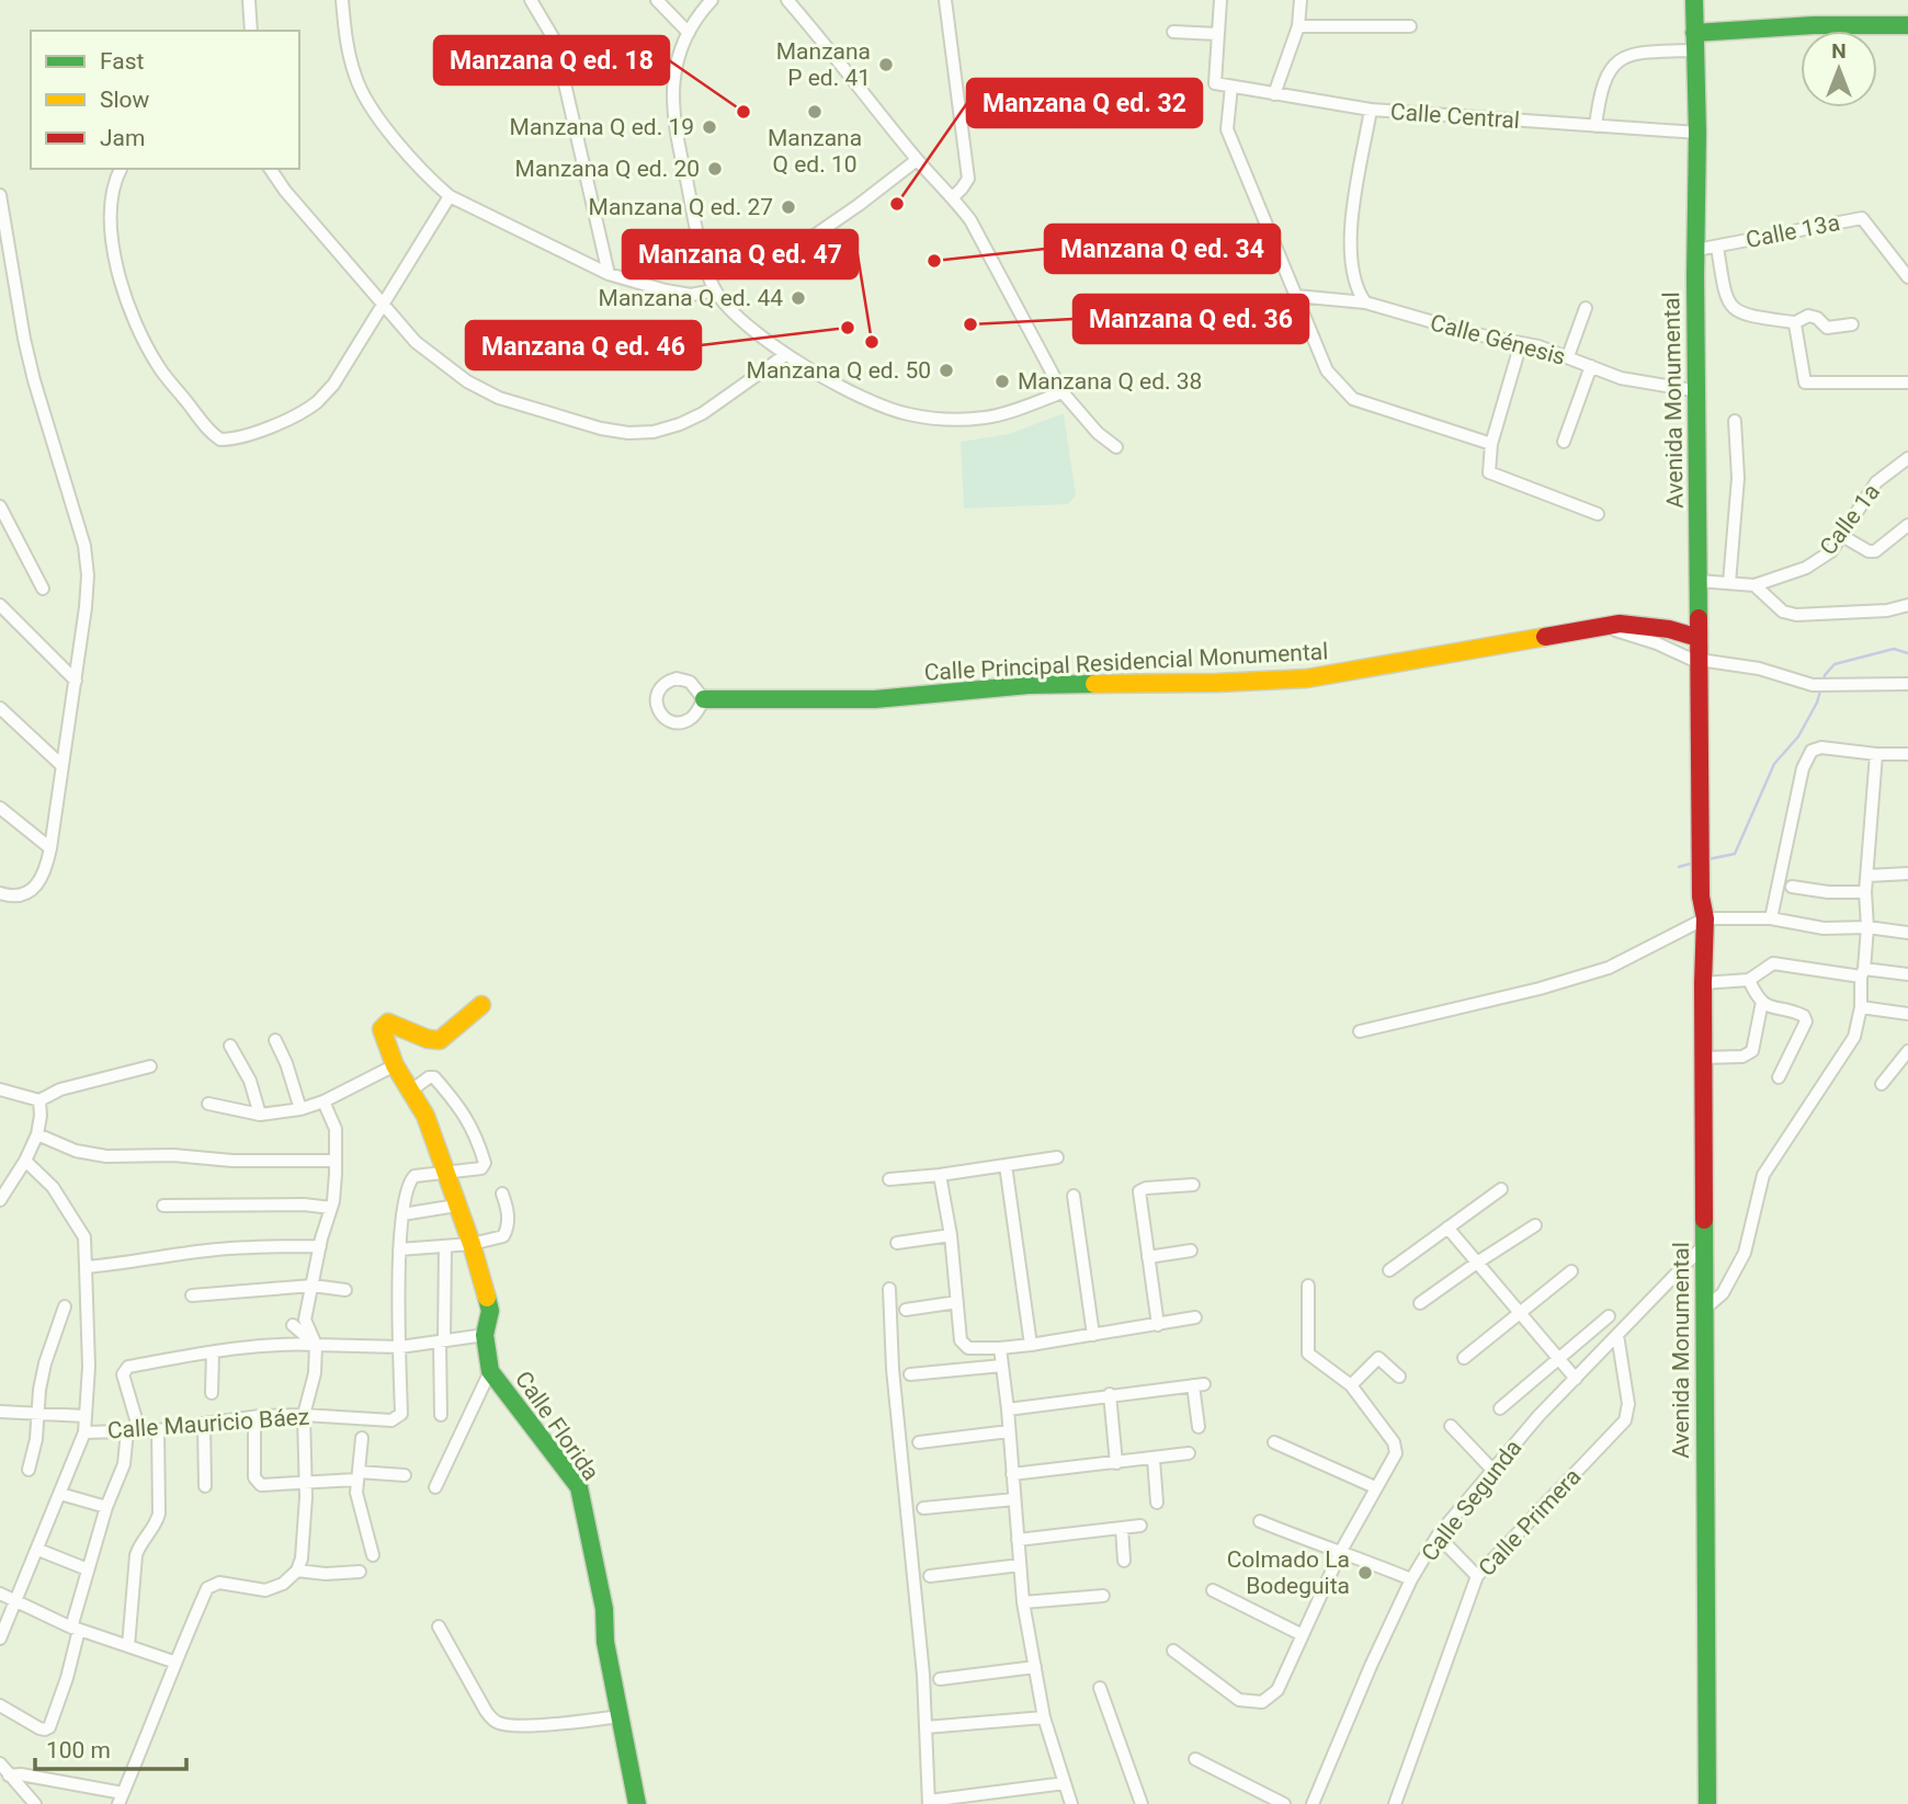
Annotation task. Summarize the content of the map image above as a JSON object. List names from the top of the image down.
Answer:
{
  "streets": {
    "street": [
      "Calle Central",
      "Calle 13a",
      "Calle Génesis",
      "Avenida Monumental",
      "Calle 1a",
      "Calle Principal Residencial Monumental",
      "Calle Mauricio Báez",
      "Calle Florida",
      "Calle Segunda",
      "Calle Primera"
    ]
  },
  "crossings": [
    ["Calle Central", "Avenida Monumental"],
    ["Calle 13a", "Avenida Monumental"],
    ["Calle Génesis", "Avenida Monumental"],
    ["Avenida Monumental", "Calle 1a"],
    ["Avenida Monumental", "Calle Principal Residencial Monumental"],
    ["Avenida Monumental", "Calle Segunda"],
    ["Calle Segunda", "Calle Primera"]
  ],
  "places": [
    "Manzana P ed. 41",
    "Manzana Q ed. 18",
    "Manzana Q ed. 10",
    "Manzana Q ed. 19",
    "Manzana Q ed. 20",
    "Manzana Q ed. 32",
    "Manzana Q ed. 27",
    "Manzana Q ed. 34",
    "Manzana Q ed. 44",
    "Manzana Q ed. 36",
    "Manzana Q ed. 46",
    "Manzana Q ed. 47",
    "Manzana Q ed. 50",
    "Manzana Q ed. 38",
    "Colmado La Bodeguita"
  ],
  "legend": ["Fast", "Slow", "Jam"],
  "scale_bar": "100 m",
  "north": "top"
}
